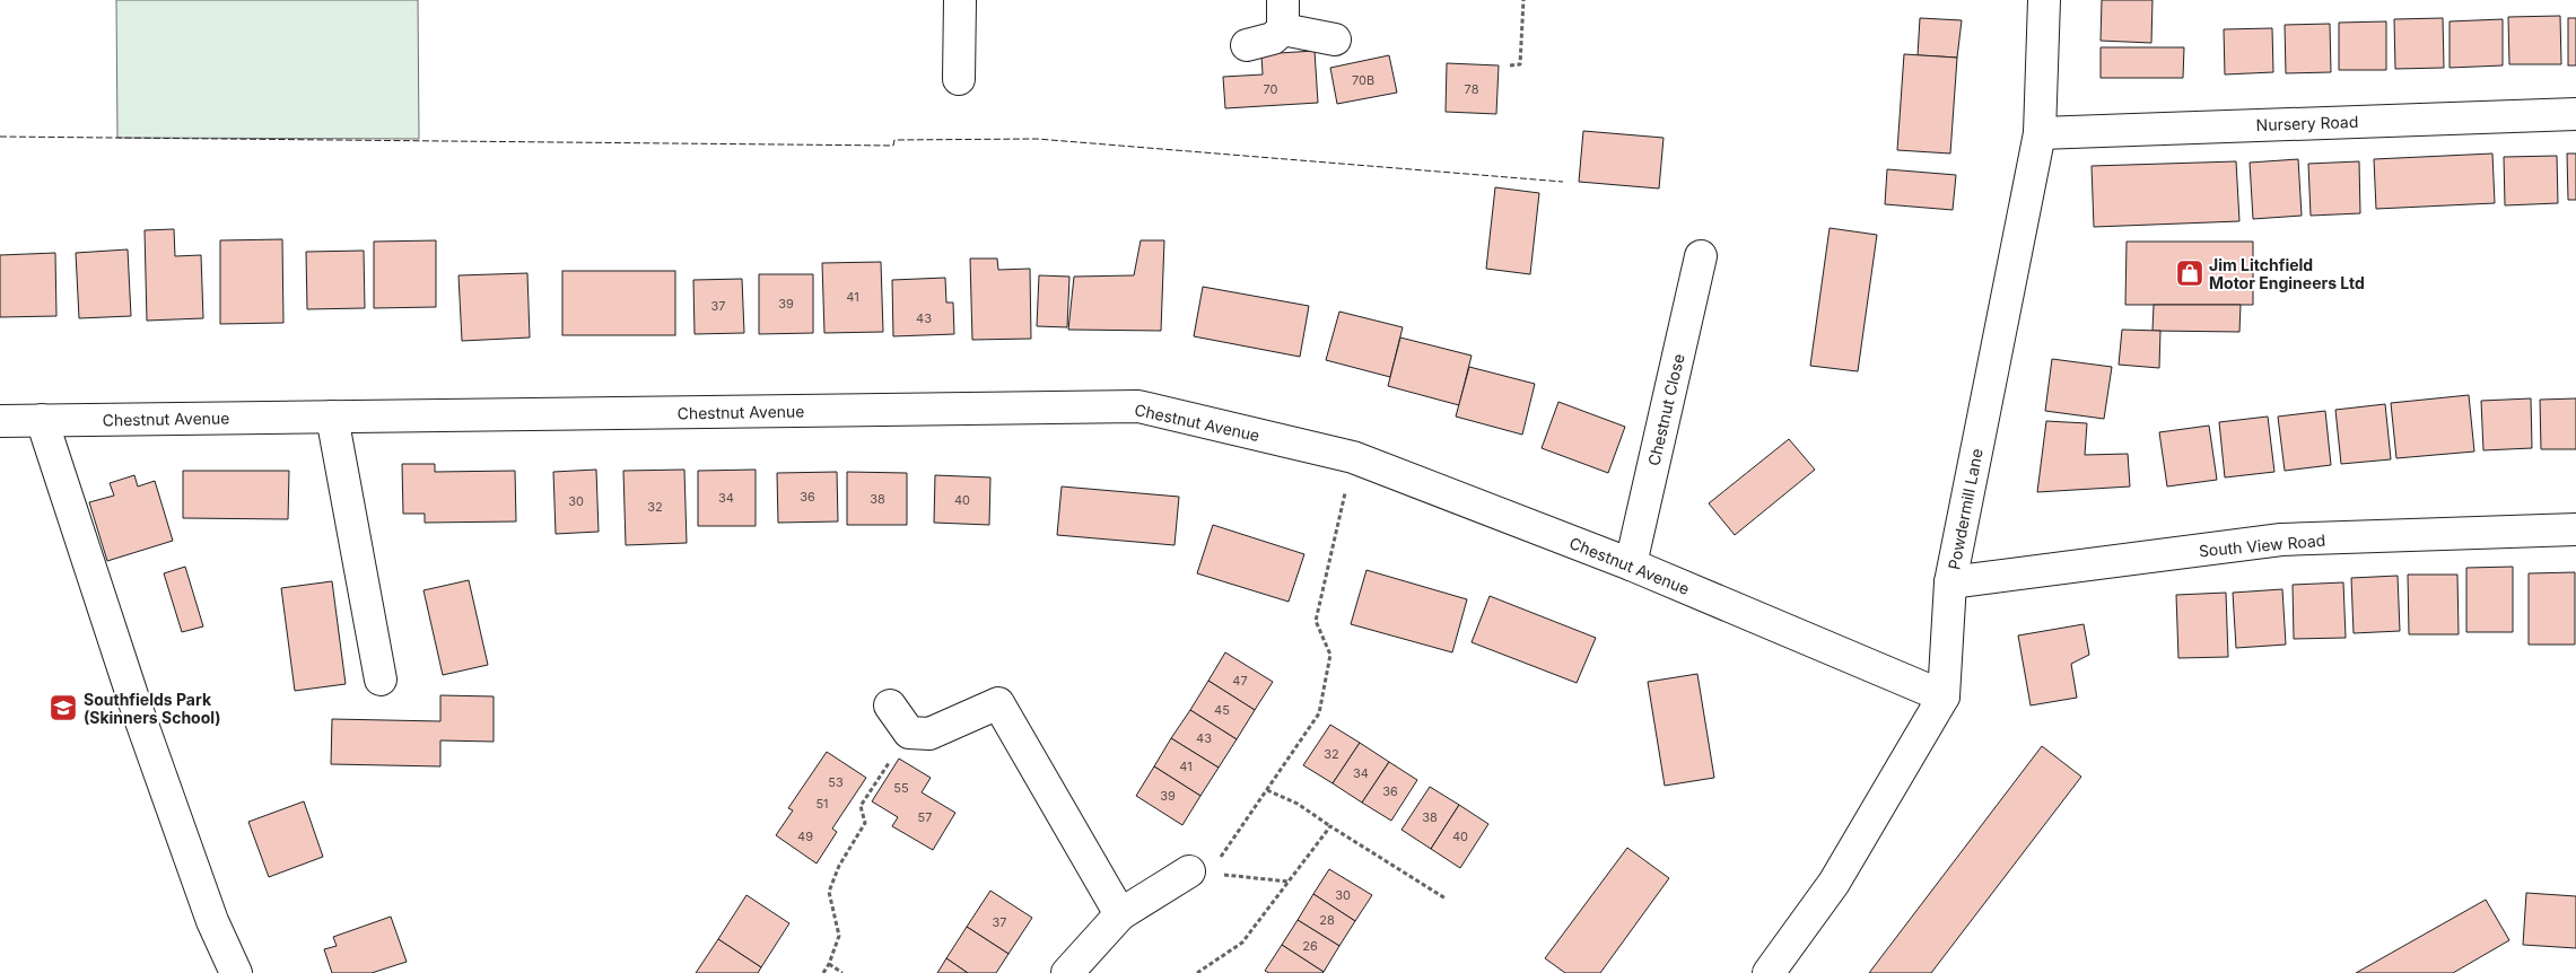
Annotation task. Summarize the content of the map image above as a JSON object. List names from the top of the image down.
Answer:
{
  "streets": {
    "street": [
      "Nursery Road",
      "Chestnut Close",
      "Chestnut Avenue",
      "Powdermill Lane",
      "South View Road"
    ]
  },
  "crossings": [
    ["Nursery Road", "Powdermill Lane"],
    ["Chestnut Close", "Chestnut Avenue"],
    ["Chestnut Avenue", "Powdermill Lane"],
    ["Powdermill Lane", "South View Road"]
  ],
  "places": {
    "shop": ["Jim Litchfield Motor Engineers Ltd"],
    "school or university": ["Southfields Park (Skinners School)"]
  },
  "house_numbers": [
    "70B",
    "70",
    "78",
    "41",
    "39",
    "37",
    "43",
    "36",
    "34",
    "38",
    "40",
    "30",
    "32",
    "47",
    "45",
    "43",
    "32",
    "41",
    "34",
    "53",
    "55",
    "36",
    "39",
    "51",
    "57",
    "38",
    "49",
    "40",
    "30",
    "28",
    "37",
    "26"
  ]
}
